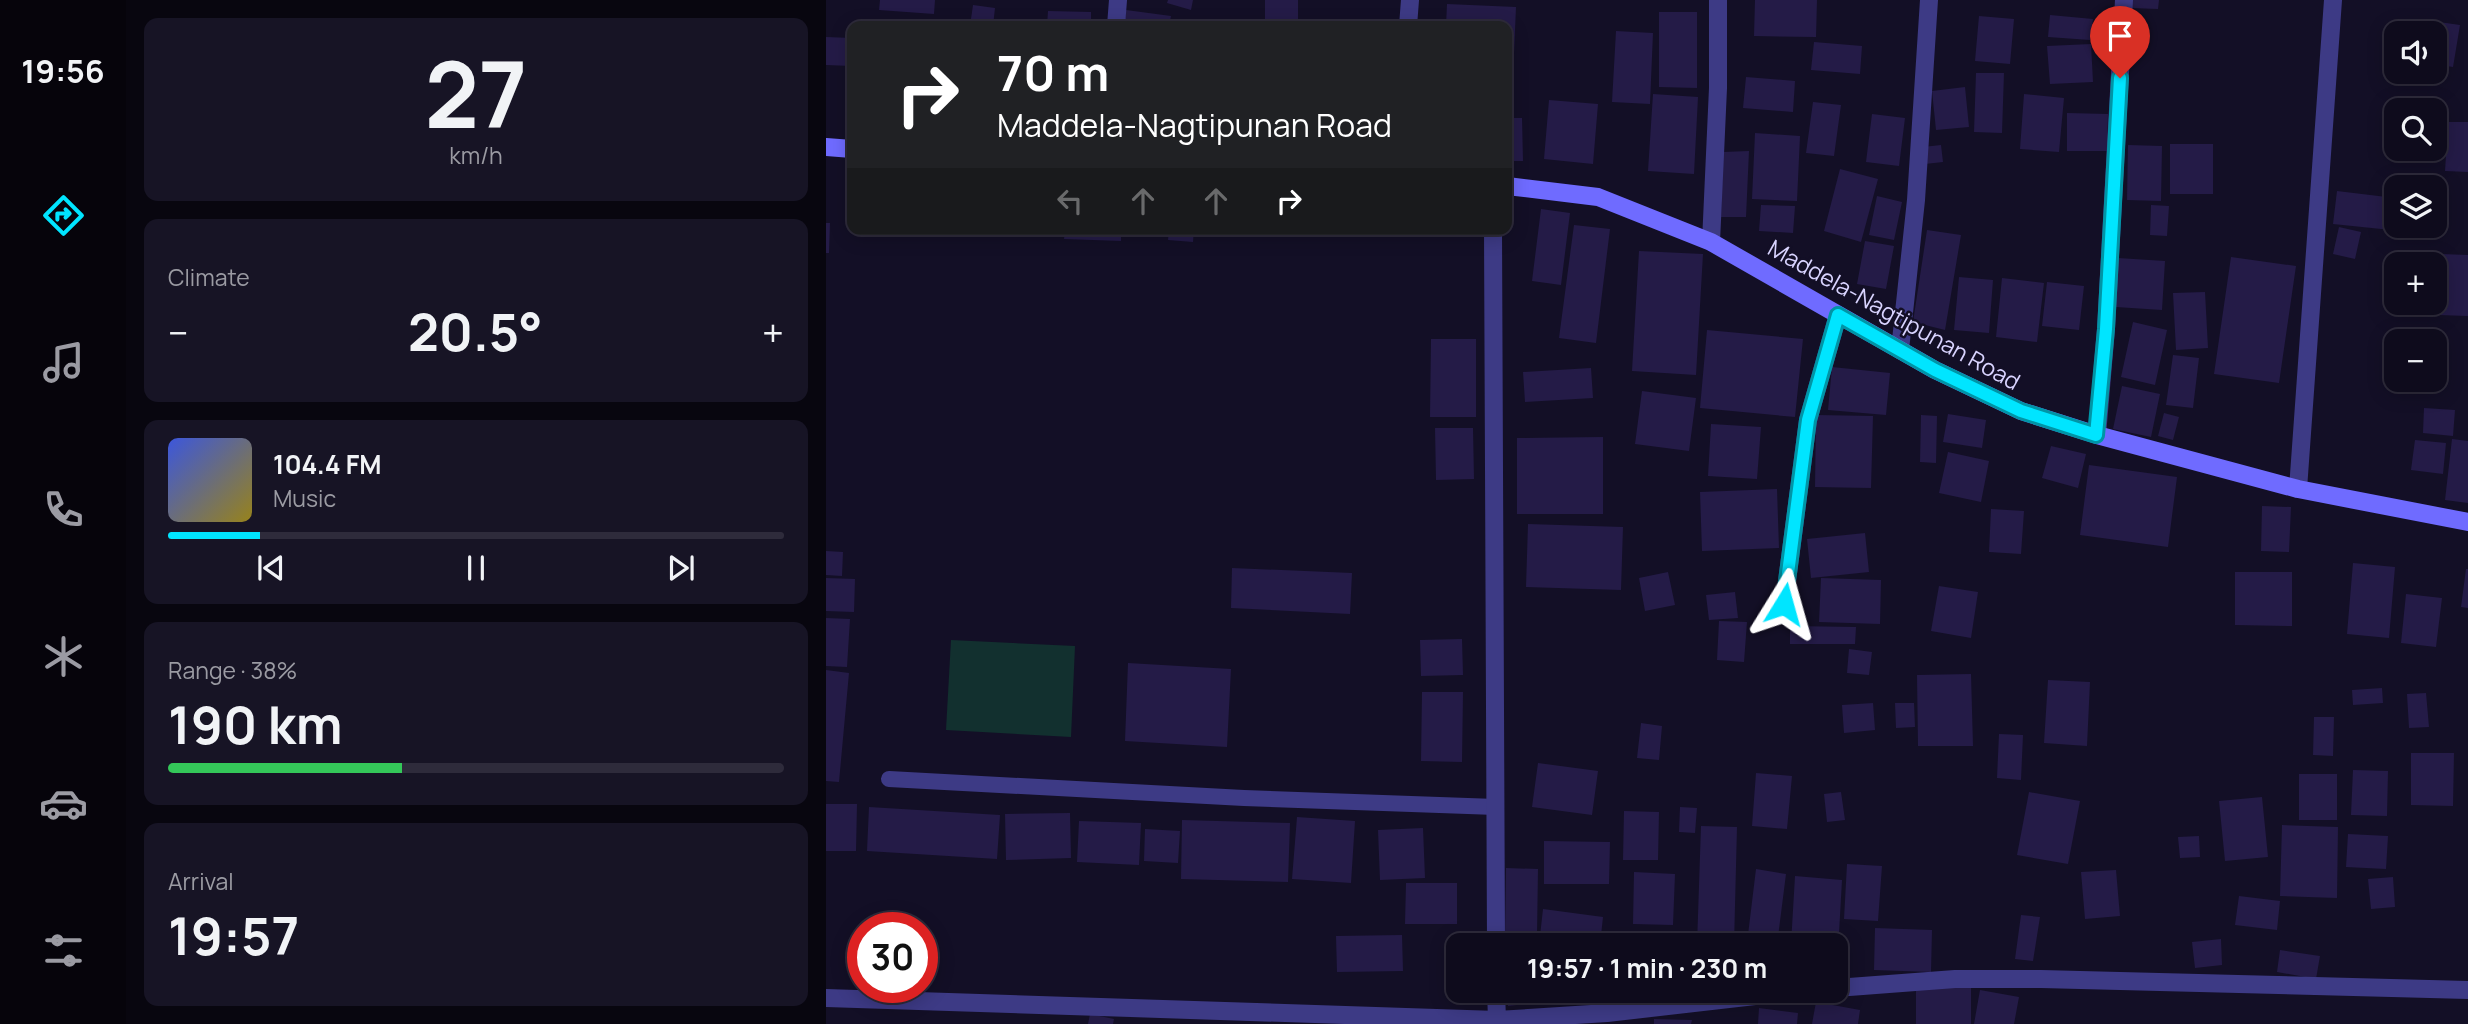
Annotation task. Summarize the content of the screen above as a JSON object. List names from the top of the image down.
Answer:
{
  "streets": {
    "main road": ["Maddela-Nagtipunan Road"]
  },
  "page": {
    "tabs": "19:56",
    "tile": [
      ["27", "km/h"],
      "Climate",
      ["Range · 38%", "190 km"],
      ["Arrival", "19:57"]
    ],
    "map_buttons": ["+", "−"],
    "turn": ["70 m", "Maddela-Nagtipunan Road"],
    "heat": ["−", "20.5°", "+"],
    "song": ["104.4 FM", "Music"],
    "limit": "30",
    "trip": "19:57 · 1 min · 230 m"
  }
}
